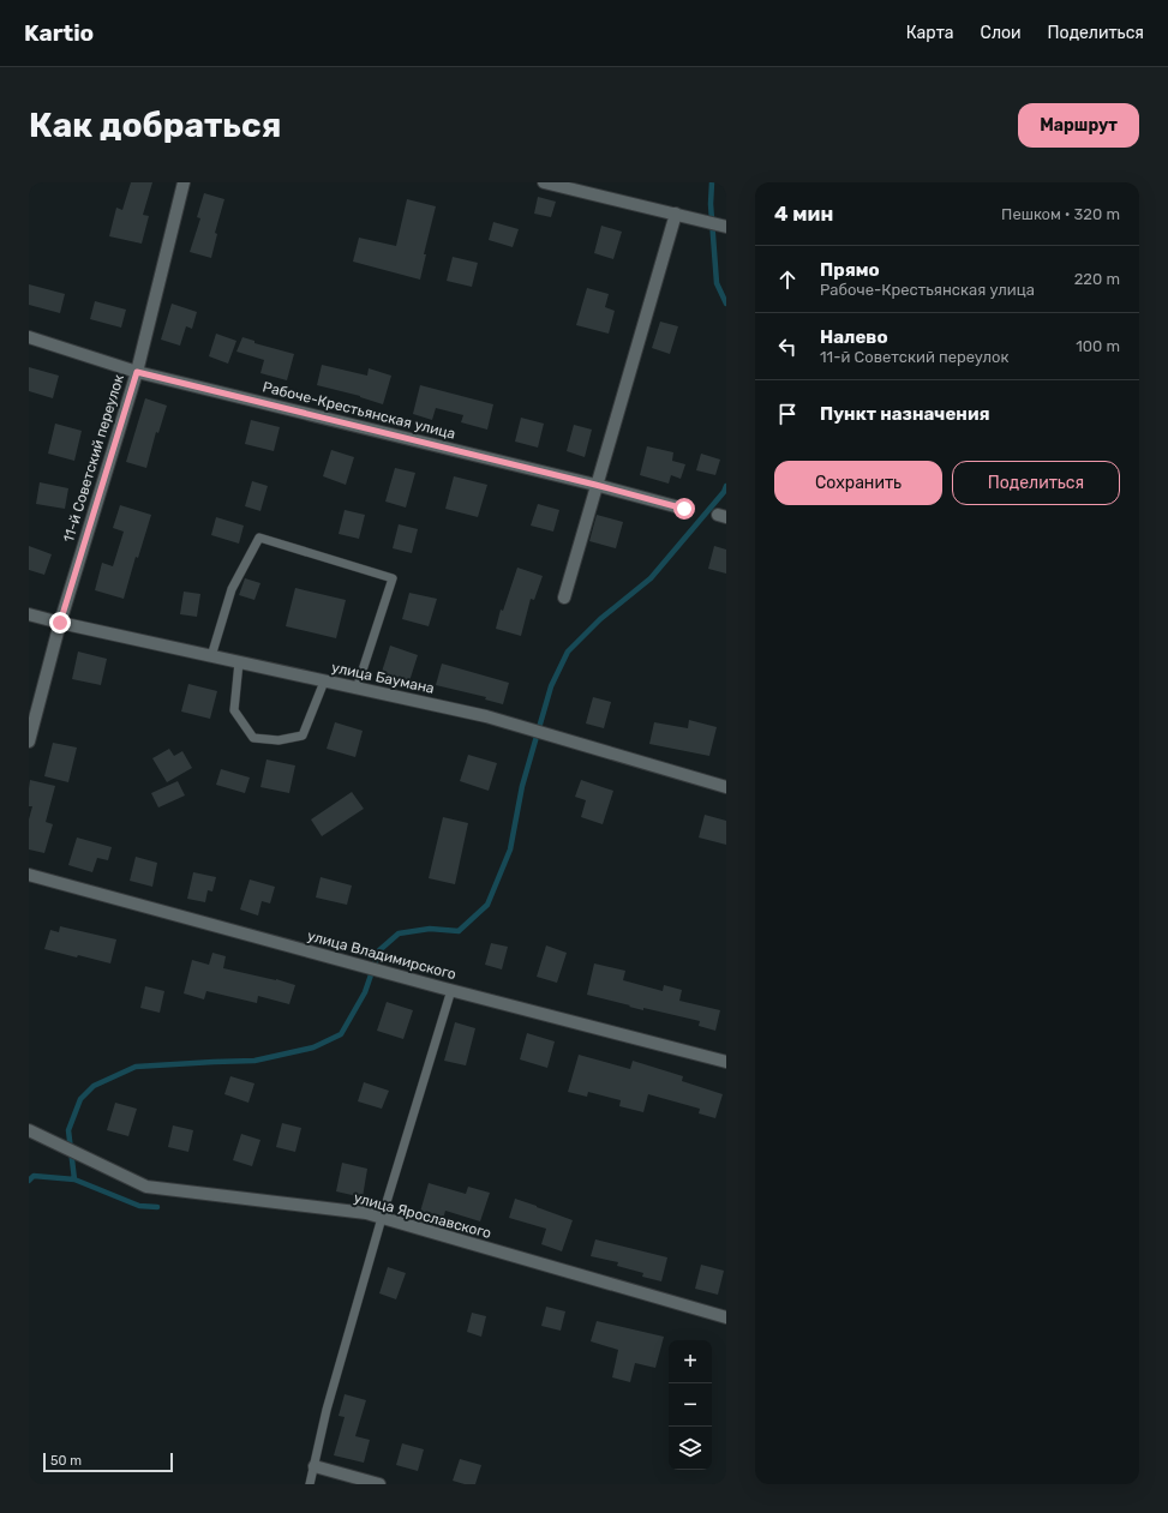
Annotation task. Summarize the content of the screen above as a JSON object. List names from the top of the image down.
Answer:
{
  "streets": {
    "street": [
      "Рабоче-Крестьянская улица",
      "11-й Советский переулок",
      "улица Баумана",
      "улица Владимирского",
      "улица Ярославского"
    ]
  },
  "crossings": [
    ["Рабоче-Крестьянская улица", "11-й Советский переулок"],
    ["11-й Советский переулок", "улица Баумана"]
  ],
  "scale_bar": "50 m",
  "page": {
    "header": "Kartio",
    "nav": ["Карта", "Слои", "Поделиться"],
    "buttons": [
      "Маршрут",
      ["Сохранить", "Поделиться"]
    ],
    "title": "Как добраться",
    "heading": ["4 мин", "Пешком · 320 m"],
    "list": [
      ["Прямо", "Рабоче-Крестьянская улица", "220 m"],
      ["Налево", "11-й Советский переулок", "100 m"],
      "Пункт назначения"
    ],
    "map_buttons": ["+", "−"],
    "scale": "50 m"
  }
}
